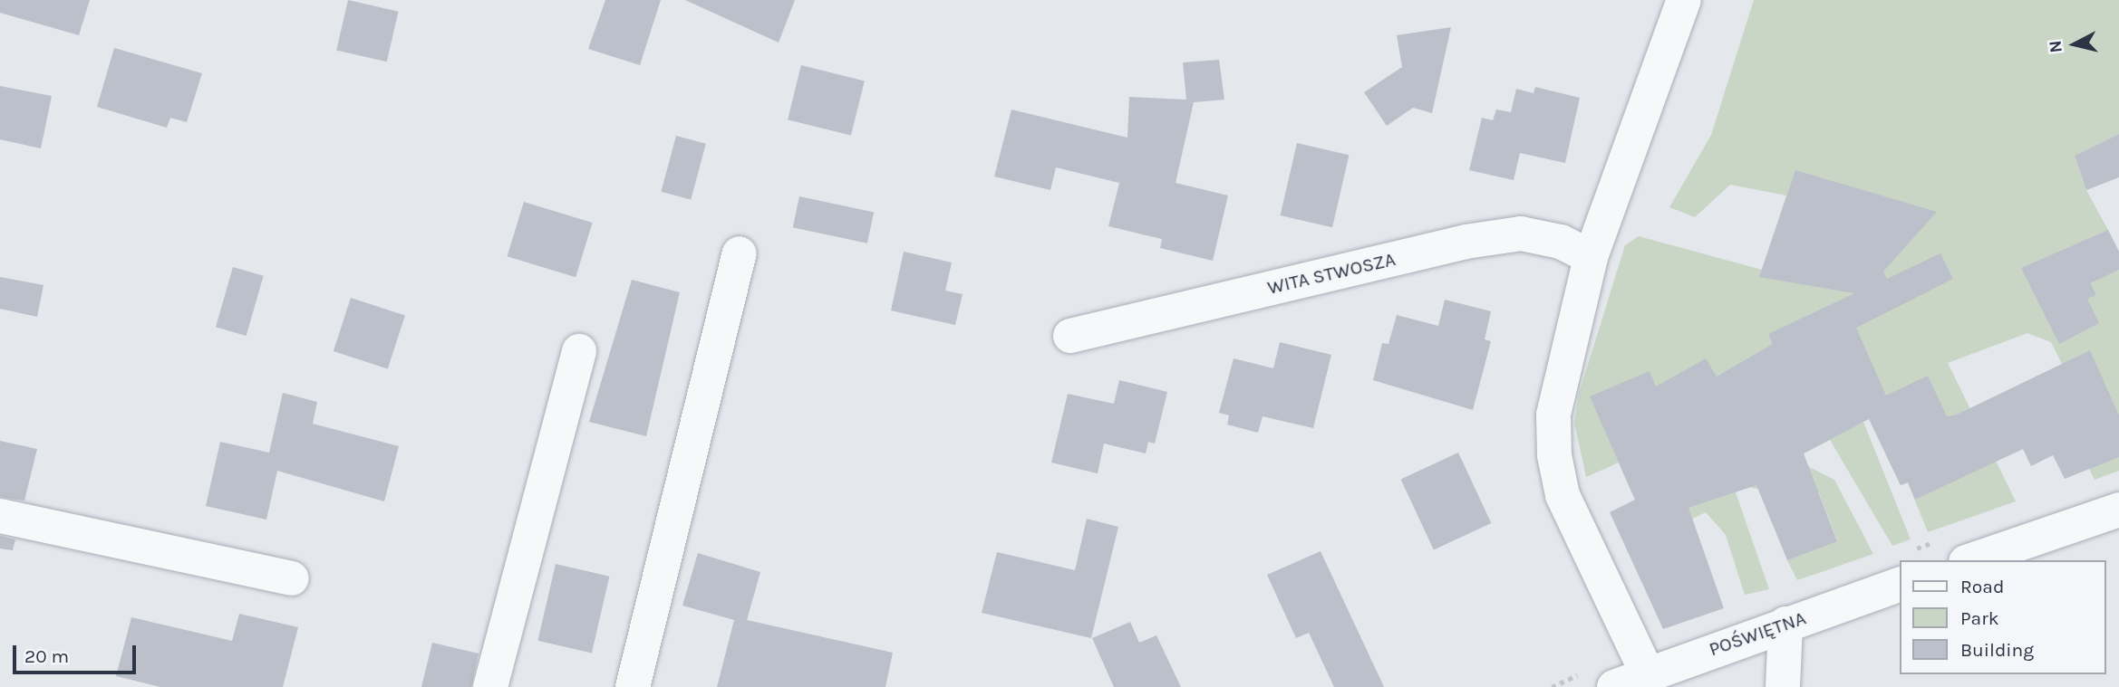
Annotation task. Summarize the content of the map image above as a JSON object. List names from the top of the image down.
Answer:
{
  "streets": {
    "street": ["WITA STWOSZA", "POŚWIĘTNA"]
  },
  "legend": ["Road", "Park", "Building"],
  "scale_bar": "20 m",
  "north": "left"
}
